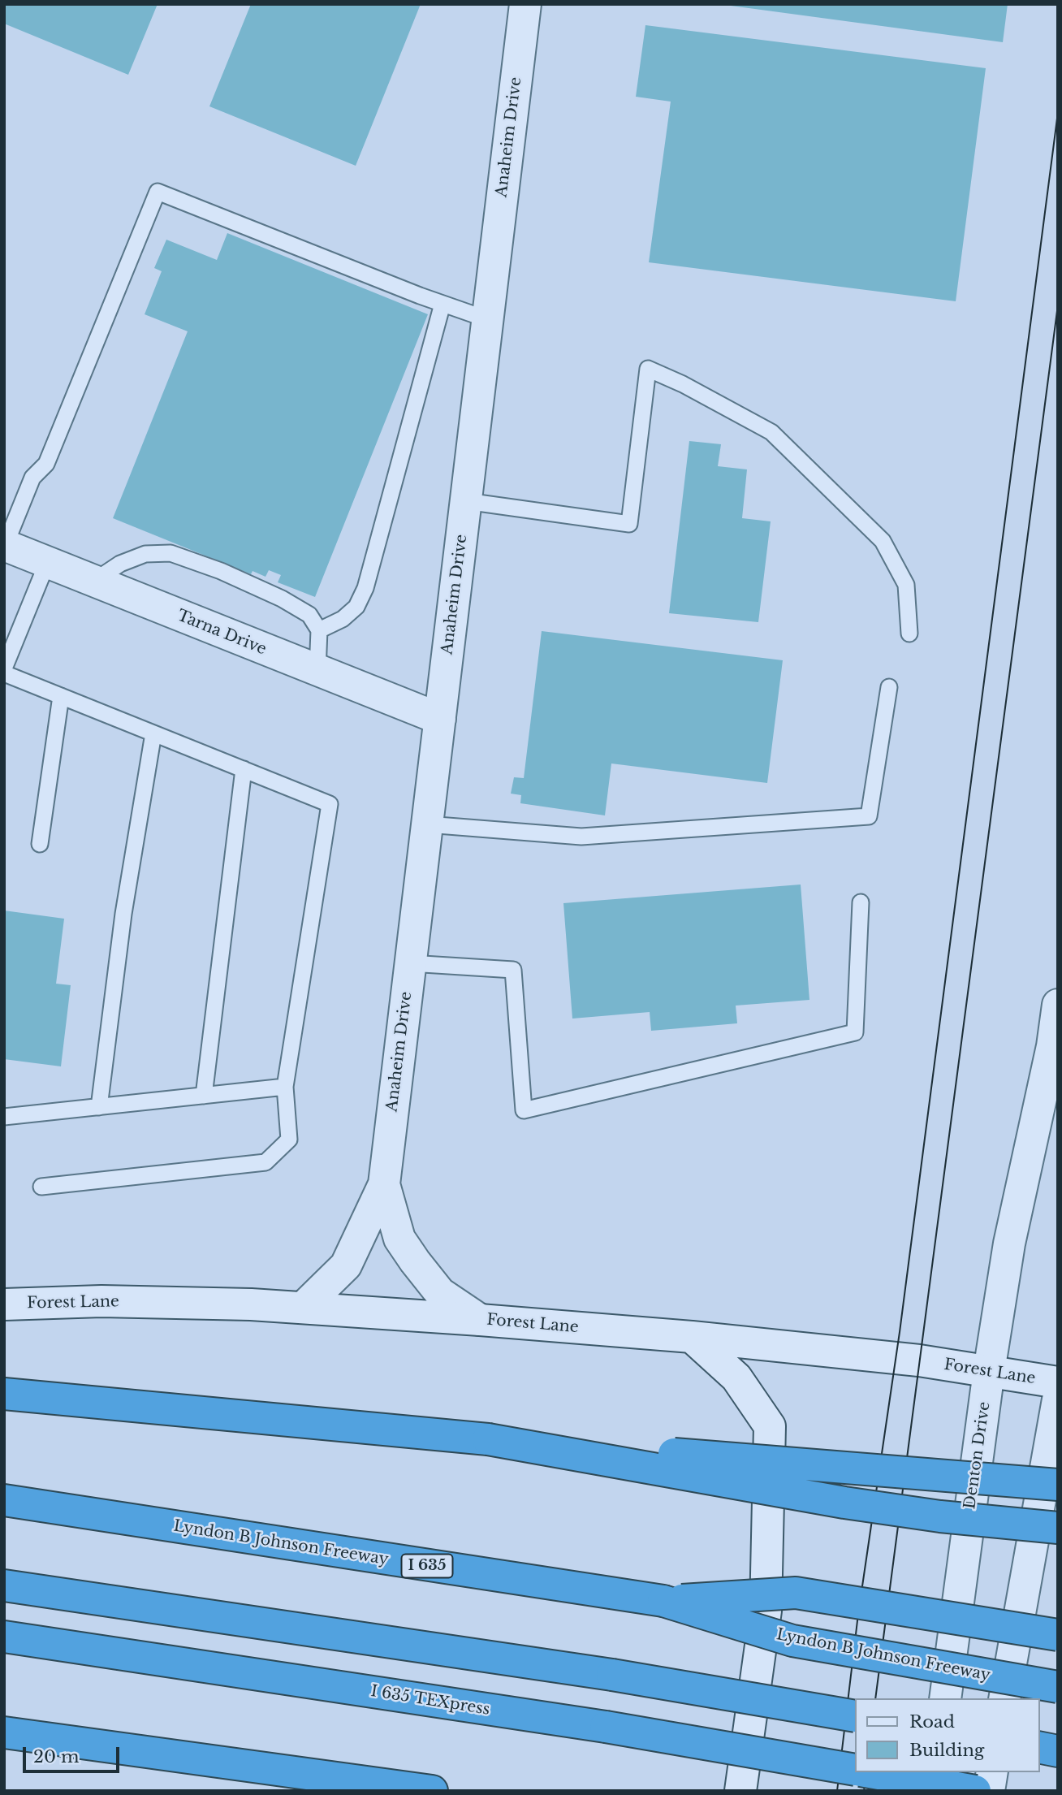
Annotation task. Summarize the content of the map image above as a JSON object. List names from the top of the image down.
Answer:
{
  "streets": {
    "highway": ["Lyndon B Johnson Freeway", "I 635", "I 635 TEXpress"],
    "street": [
      "Anaheim Drive",
      "Tarna Drive",
      "Forest Lane",
      "Denton Drive"
    ]
  },
  "crossings": [
    ["Anaheim Drive", "Tarna Drive"],
    ["Anaheim Drive", "Forest Lane"],
    ["Forest Lane", "Denton Drive"]
  ],
  "legend": ["Road", "Building"],
  "scale_bar": "20 m"
}
